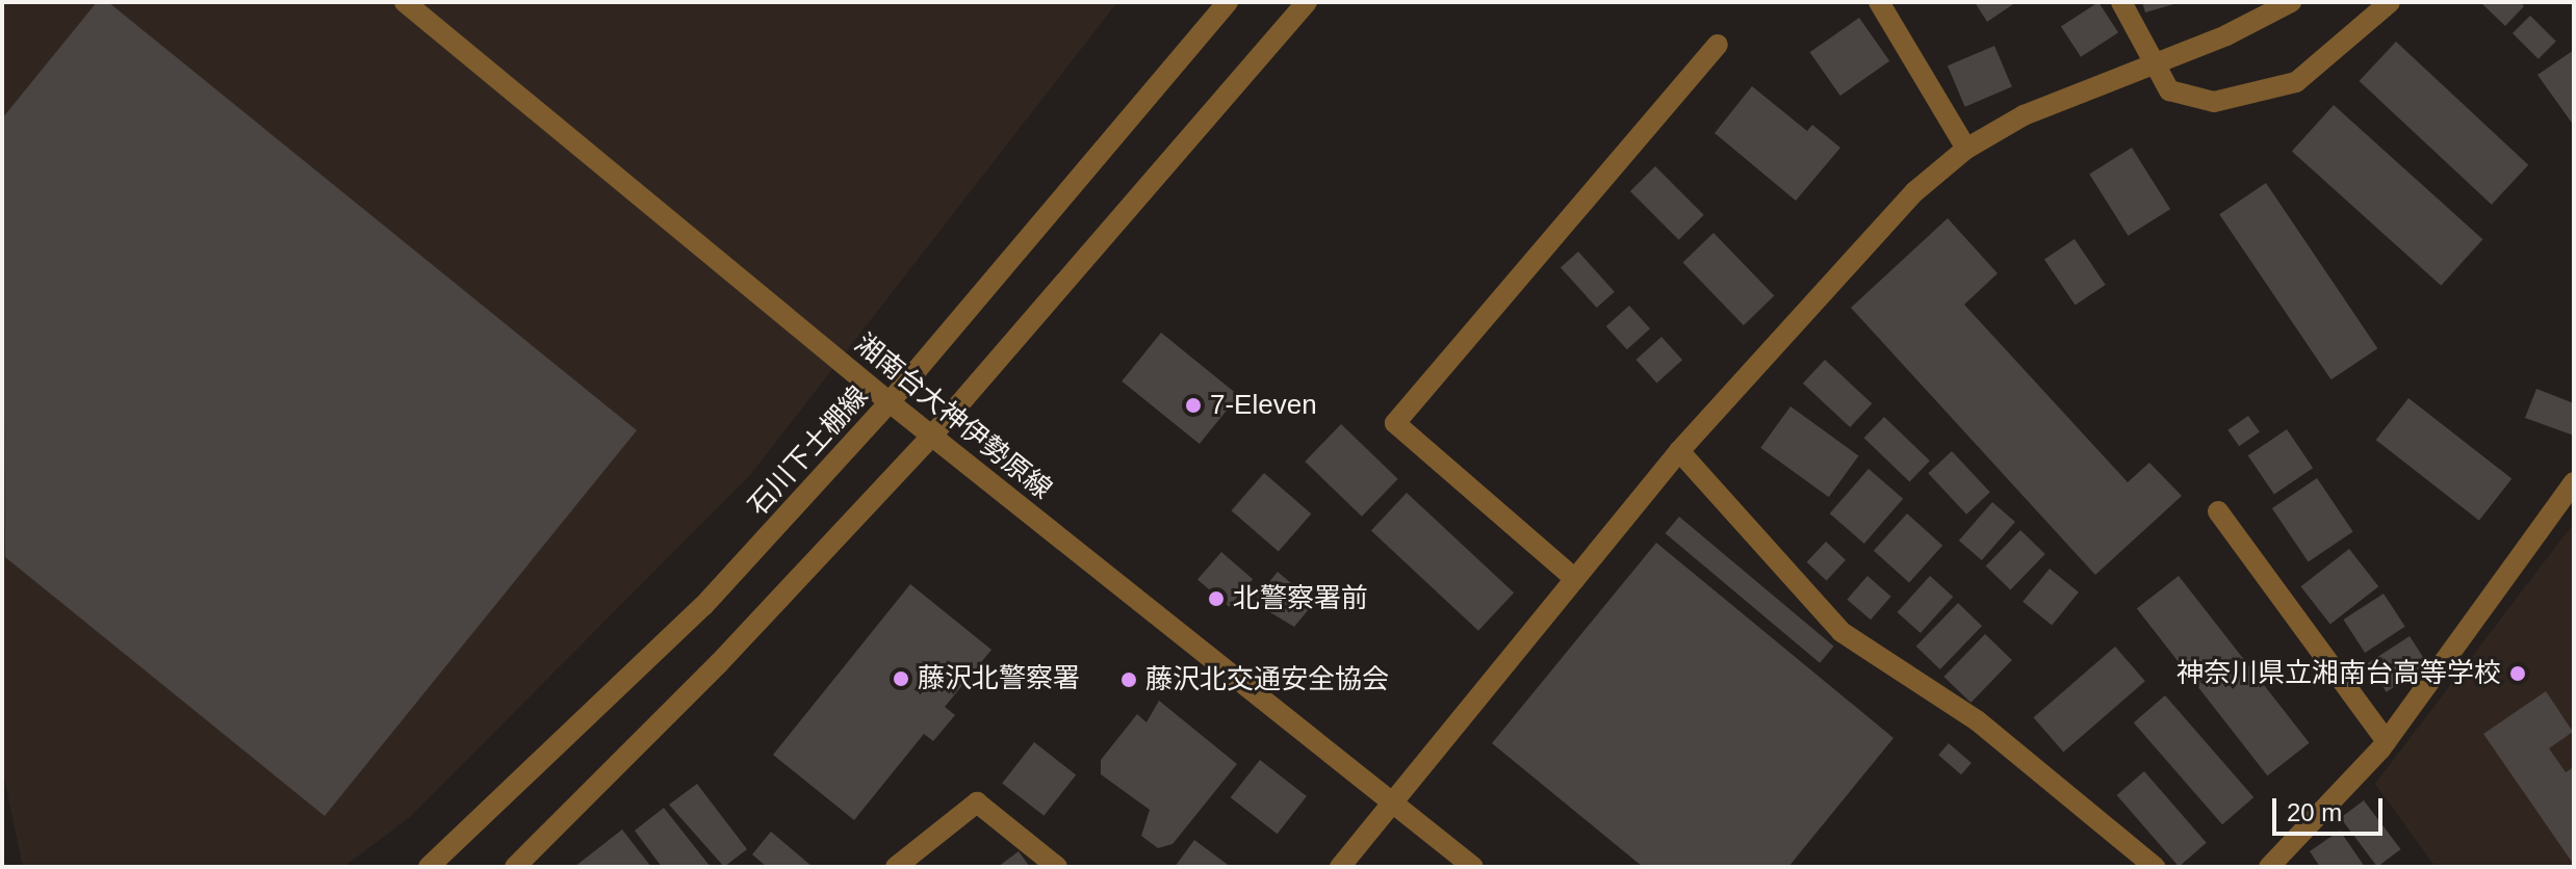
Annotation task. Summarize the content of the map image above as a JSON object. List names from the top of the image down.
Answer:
{
  "streets": {
    "street": ["湘南台大神伊勢原線", "石川下土棚線"]
  },
  "crossings": [
    ["湘南台大神伊勢原線", "石川下土棚線"]
  ],
  "places": [
    "7-Eleven",
    "北警察署前",
    "神奈川県立湘南台高等学校",
    "藤沢北警察署",
    "藤沢北交通安全協会"
  ],
  "scale_bar": "20 m"
}
